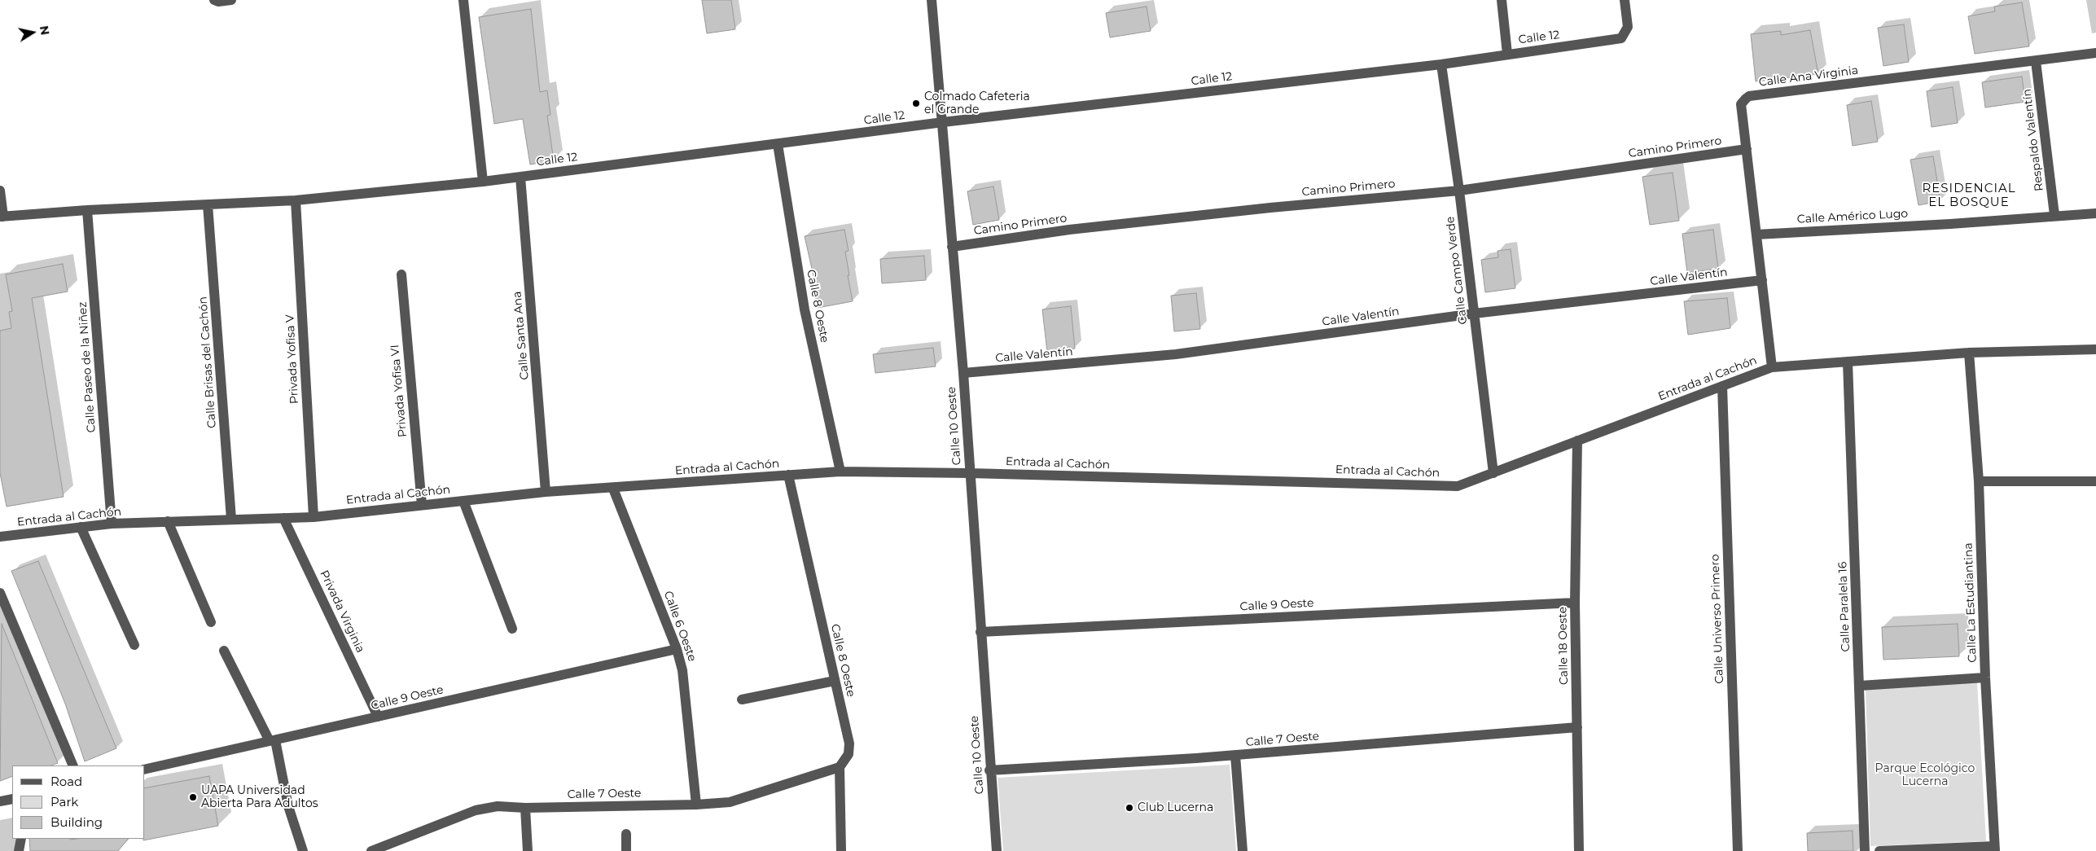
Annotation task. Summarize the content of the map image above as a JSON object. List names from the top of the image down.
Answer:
{
  "streets": {
    "street": [
      "Calle 12",
      "Calle Ana Virginia",
      "Respaldo Valentín",
      "Camino Primero",
      "Calle Américo Lugo",
      "Calle Campo Verde",
      "Calle Valentín",
      "Calle 8 Oeste",
      "Calle Santa Ana",
      "Privada Yofisa V",
      "Calle Brisas del Cachón",
      "Calle Paseo de la Niñez",
      "Entrada al Cachón",
      "Privada Yofisa VI",
      "Calle 10 Oeste",
      "Calle La Estudiantina",
      "Calle 9 Oeste",
      "Calle Paralela 16",
      "Privada Virginia",
      "Calle Universo Primero",
      "Calle 6 Oeste",
      "Calle 18 Oeste",
      "Calle 7 Oeste"
    ]
  },
  "crossings": [
    ["Calle 12", "Calle Campo Verde"],
    ["Calle 12", "Calle 8 Oeste"],
    ["Calle 12", "Calle Santa Ana"],
    ["Calle 12", "Privada Yofisa V"],
    ["Calle 12", "Calle Brisas del Cachón"],
    ["Calle 12", "Calle Paseo de la Niñez"],
    ["Calle 12", "Calle 10 Oeste"],
    ["Calle Ana Virginia", "Respaldo Valentín"],
    ["Calle Ana Virginia", "Camino Primero"],
    ["Calle Ana Virginia", "Calle Américo Lugo"],
    ["Calle Ana Virginia", "Calle Valentín"],
    ["Calle Ana Virginia", "Entrada al Cachón"],
    ["Respaldo Valentín", "Calle Américo Lugo"],
    ["Camino Primero", "Calle Campo Verde"],
    ["Camino Primero", "Calle 10 Oeste"],
    ["Calle Campo Verde", "Calle Valentín"],
    ["Calle Campo Verde", "Entrada al Cachón"],
    ["Calle Valentín", "Calle 10 Oeste"],
    ["Calle 8 Oeste", "Entrada al Cachón"],
    ["Calle 8 Oeste", "Calle 7 Oeste"],
    ["Calle Santa Ana", "Entrada al Cachón"],
    ["Privada Yofisa V", "Entrada al Cachón"],
    ["Calle Brisas del Cachón", "Entrada al Cachón"],
    ["Calle Paseo de la Niñez", "Entrada al Cachón"],
    ["Entrada al Cachón", "Privada Yofisa VI"],
    ["Entrada al Cachón", "Calle 10 Oeste"],
    ["Entrada al Cachón", "Calle La Estudiantina"],
    ["Entrada al Cachón", "Calle Paralela 16"],
    ["Entrada al Cachón", "Privada Virginia"],
    ["Entrada al Cachón", "Calle Universo Primero"],
    ["Entrada al Cachón", "Calle 6 Oeste"],
    ["Entrada al Cachón", "Calle 18 Oeste"],
    ["Calle 10 Oeste", "Calle 9 Oeste"],
    ["Calle 10 Oeste", "Calle 7 Oeste"],
    ["Calle 9 Oeste", "Privada Virginia"],
    ["Calle 9 Oeste", "Calle 6 Oeste"],
    ["Calle 9 Oeste", "Calle 18 Oeste"],
    ["Calle 6 Oeste", "Calle 7 Oeste"],
    ["Calle 18 Oeste", "Calle 7 Oeste"]
  ],
  "districts": ["RESIDENCIAL EL BOSQUE"],
  "parks": ["Parque Ecológico Lucerna"],
  "places": ["Colmado Cafeteria el Grande", "UAPA Universidad Abierta Para Adultos", "Club Lucerna"],
  "legend": ["Road", "Park", "Building"],
  "north": "right"
}
